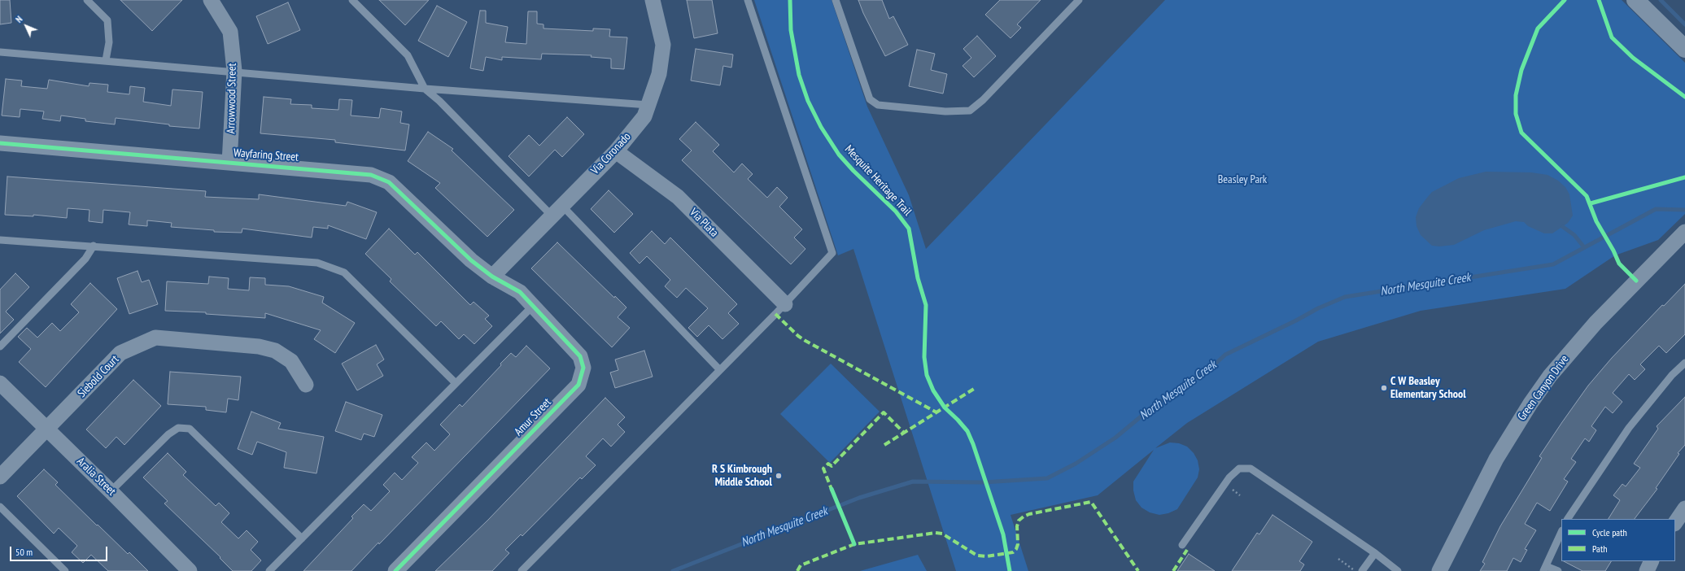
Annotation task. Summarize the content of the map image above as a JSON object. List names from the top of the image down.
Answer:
{
  "streets": {
    "street": [
      "Arrowwood Street",
      "Via Coronado",
      "Wayfaring Street",
      "Via Plata",
      "Siebold Court",
      "Green Canyon Drive",
      "Amur Street",
      "Aralia Street"
    ],
    "cycle path": ["Mesquite Heritage Trail"]
  },
  "crossings": [
    ["Arrowwood Street", "Wayfaring Street"],
    ["Via Coronado", "Wayfaring Street"],
    ["Via Coronado", "Via Plata"],
    ["Via Coronado", "Amur Street"],
    ["Wayfaring Street", "Amur Street"],
    ["Siebold Court", "Aralia Street"]
  ],
  "water": ["North Mesquite Creek"],
  "parks": ["Beasley Park"],
  "places": ["C W Beasley Elementary School", "R S Kimbrough Middle School"],
  "legend": ["Cycle path", "Path"],
  "scale_bar": "50 m",
  "north": "top left"
}
